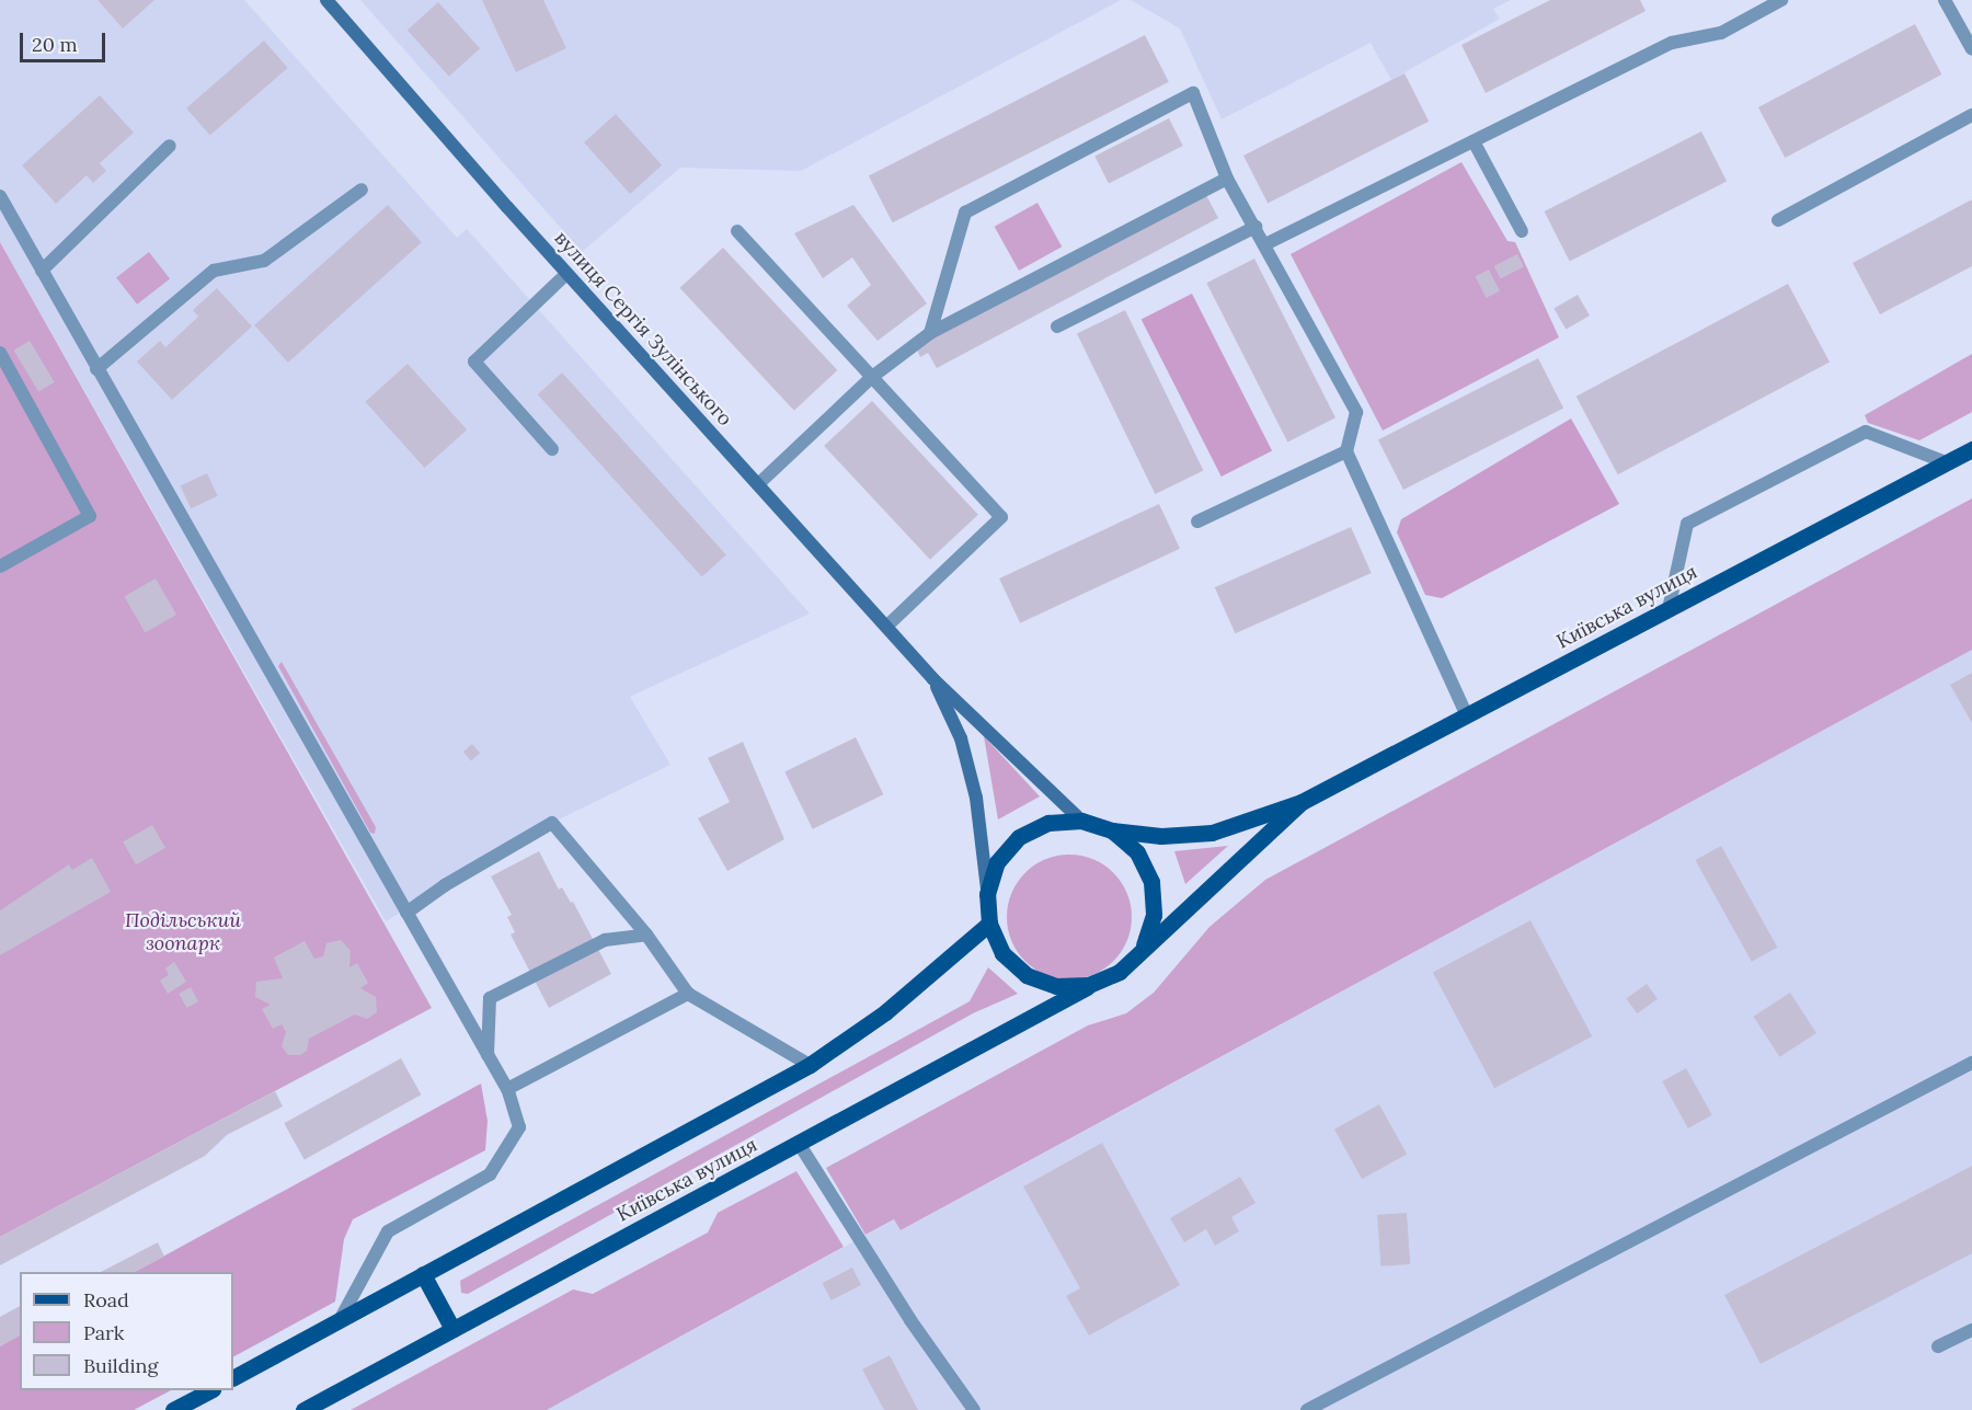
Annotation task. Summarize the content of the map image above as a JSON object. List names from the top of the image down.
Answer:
{
  "streets": {
    "main road": ["Київська вулиця"],
    "street": ["вулиця Сергія Зулінського"]
  },
  "parks": ["Подільський зоопарк"],
  "legend": ["Road", "Park", "Building"],
  "scale_bar": "20 m"
}
